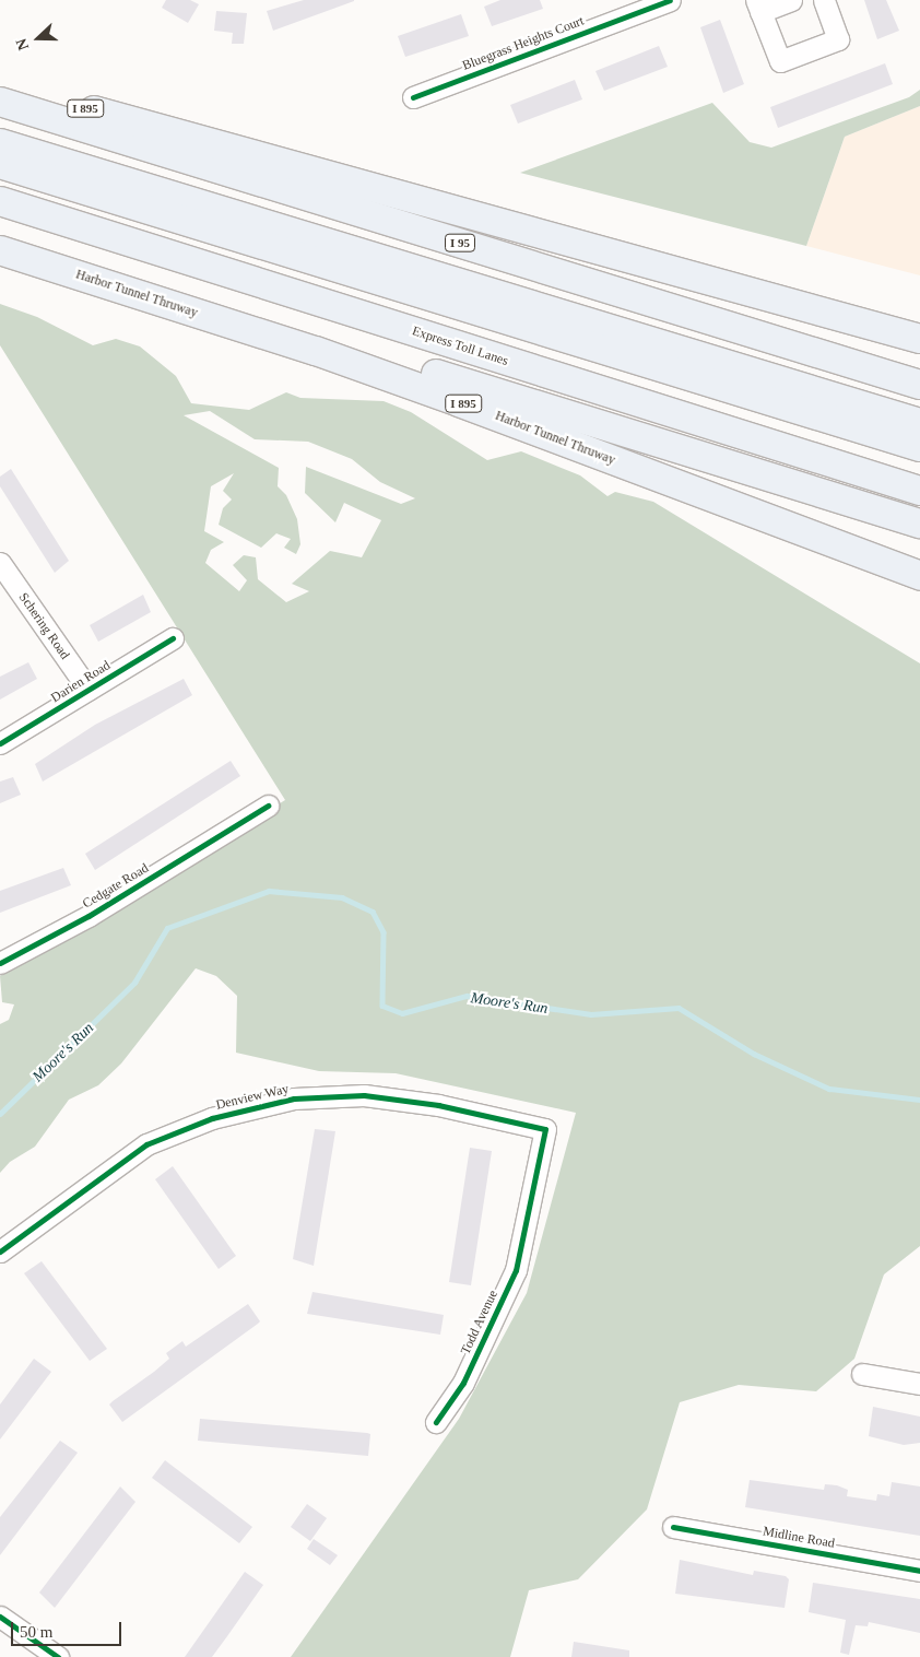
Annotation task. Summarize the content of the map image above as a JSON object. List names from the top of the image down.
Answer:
{
  "streets": {
    "highway": [
      "I 895",
      "I 95",
      "Harbor Tunnel Thruway",
      "Express Toll Lanes"
    ],
    "street": [
      "Bluegrass Heights Court",
      "Schering Road",
      "Darien Road",
      "Cedgate Road",
      "Denview Way",
      "Todd Avenue",
      "Midline Road"
    ]
  },
  "crossings": [
    ["Schering Road", "Darien Road"],
    ["Denview Way", "Todd Avenue"]
  ],
  "water": ["Moore's Run"],
  "scale_bar": "50 m",
  "north": "left"
}
